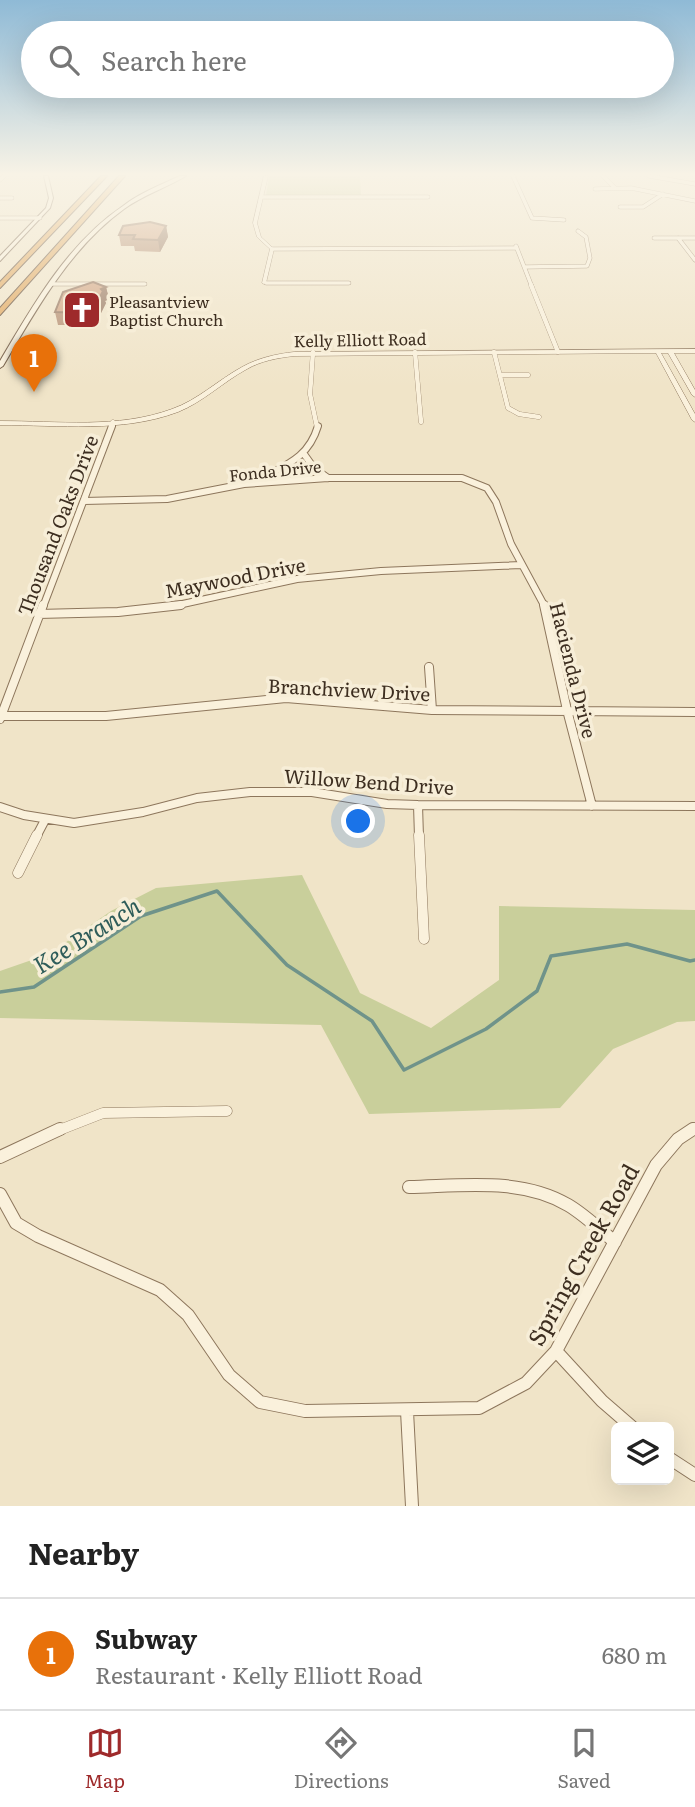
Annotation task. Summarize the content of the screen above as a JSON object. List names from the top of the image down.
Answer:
{
  "streets": {
    "street": [
      "Kelly Elliott Road",
      "Fonda Drive",
      "Thousand Oaks Drive",
      "Maywood Drive",
      "Hacienda Drive",
      "Branchview Drive",
      "Willow Bend Drive",
      "Spring Creek Road"
    ]
  },
  "crossings": [
    ["Kelly Elliott Road", "Thousand Oaks Drive"],
    ["Fonda Drive", "Thousand Oaks Drive"],
    ["Fonda Drive", "Hacienda Drive"],
    ["Thousand Oaks Drive", "Maywood Drive"],
    ["Thousand Oaks Drive", "Branchview Drive"],
    ["Maywood Drive", "Hacienda Drive"],
    ["Hacienda Drive", "Branchview Drive"],
    ["Hacienda Drive", "Willow Bend Drive"]
  ],
  "water": ["Kee Branch"],
  "places": {
    "church": ["Pleasantview Baptist Church"]
  },
  "page": {
    "search": "Search here",
    "pins": "1",
    "heading": "Nearby",
    "list": [
      {
        "mark": "1",
        "name": "Subway",
        "note": "Restaurant · Kelly Elliott Road",
        "value": "680 m"
      }
    ],
    "nav": ["Map", "Directions", "Saved"]
  }
}
